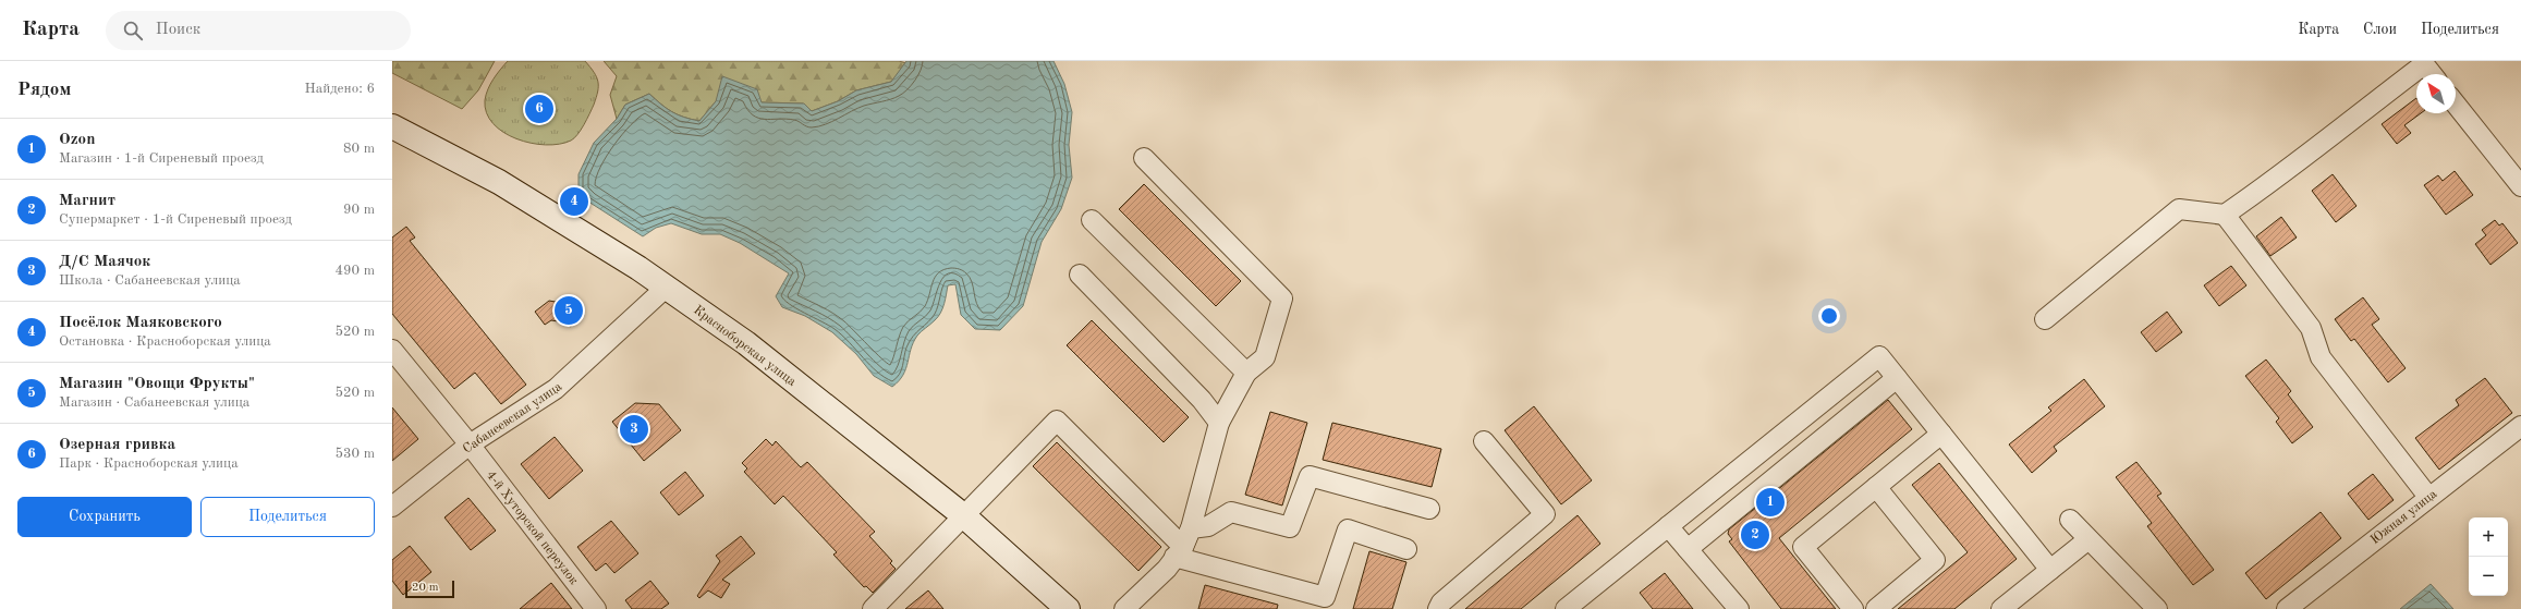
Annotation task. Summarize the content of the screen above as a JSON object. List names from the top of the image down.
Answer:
{
  "streets": {
    "street": [
      "Красноборская улица",
      "Сабанеевская улица",
      "Южная улица",
      "4-й Хуторской переулок"
    ]
  },
  "crossings": [
    ["Красноборская улица", "Сабанеевская улица"],
    ["Сабанеевская улица", "4-й Хуторской переулок"]
  ],
  "scale_bar": "20 m",
  "north": "top left",
  "page": {
    "header": "Карта",
    "search": "Поиск",
    "nav": ["Карта", "Слои", "Поделиться"],
    "heading": ["Рядом", "Найдено: 6"],
    "pins": [
      "6",
      "4",
      "5",
      "3",
      "1",
      "2"
    ],
    "list": [
      {
        "mark": "1",
        "name": "Ozon",
        "note": "Магазин · 1-й Сиреневый проезд",
        "value": "80 m"
      },
      {
        "mark": "2",
        "name": "Магнит",
        "note": "Супермаркет · 1-й Сиреневый проезд",
        "value": "90 m"
      },
      {
        "mark": "3",
        "name": "Д/С Маячок",
        "note": "Школа · Сабанеевская улица",
        "value": "490 m"
      },
      {
        "mark": "4",
        "name": "Посёлок Маяковского",
        "note": "Остановка · Красноборская улица",
        "value": "520 m"
      },
      {
        "mark": "5",
        "name": "Магазин \"Овощи Фрукты\"",
        "note": "Магазин · Сабанеевская улица",
        "value": "520 m"
      },
      {
        "mark": "6",
        "name": "Озерная гривка",
        "note": "Парк · Красноборская улица",
        "value": "530 m"
      }
    ],
    "buttons": ["Сохранить", "Поделиться"],
    "map_buttons": ["+", "−"],
    "scale": "20 m"
  }
}
